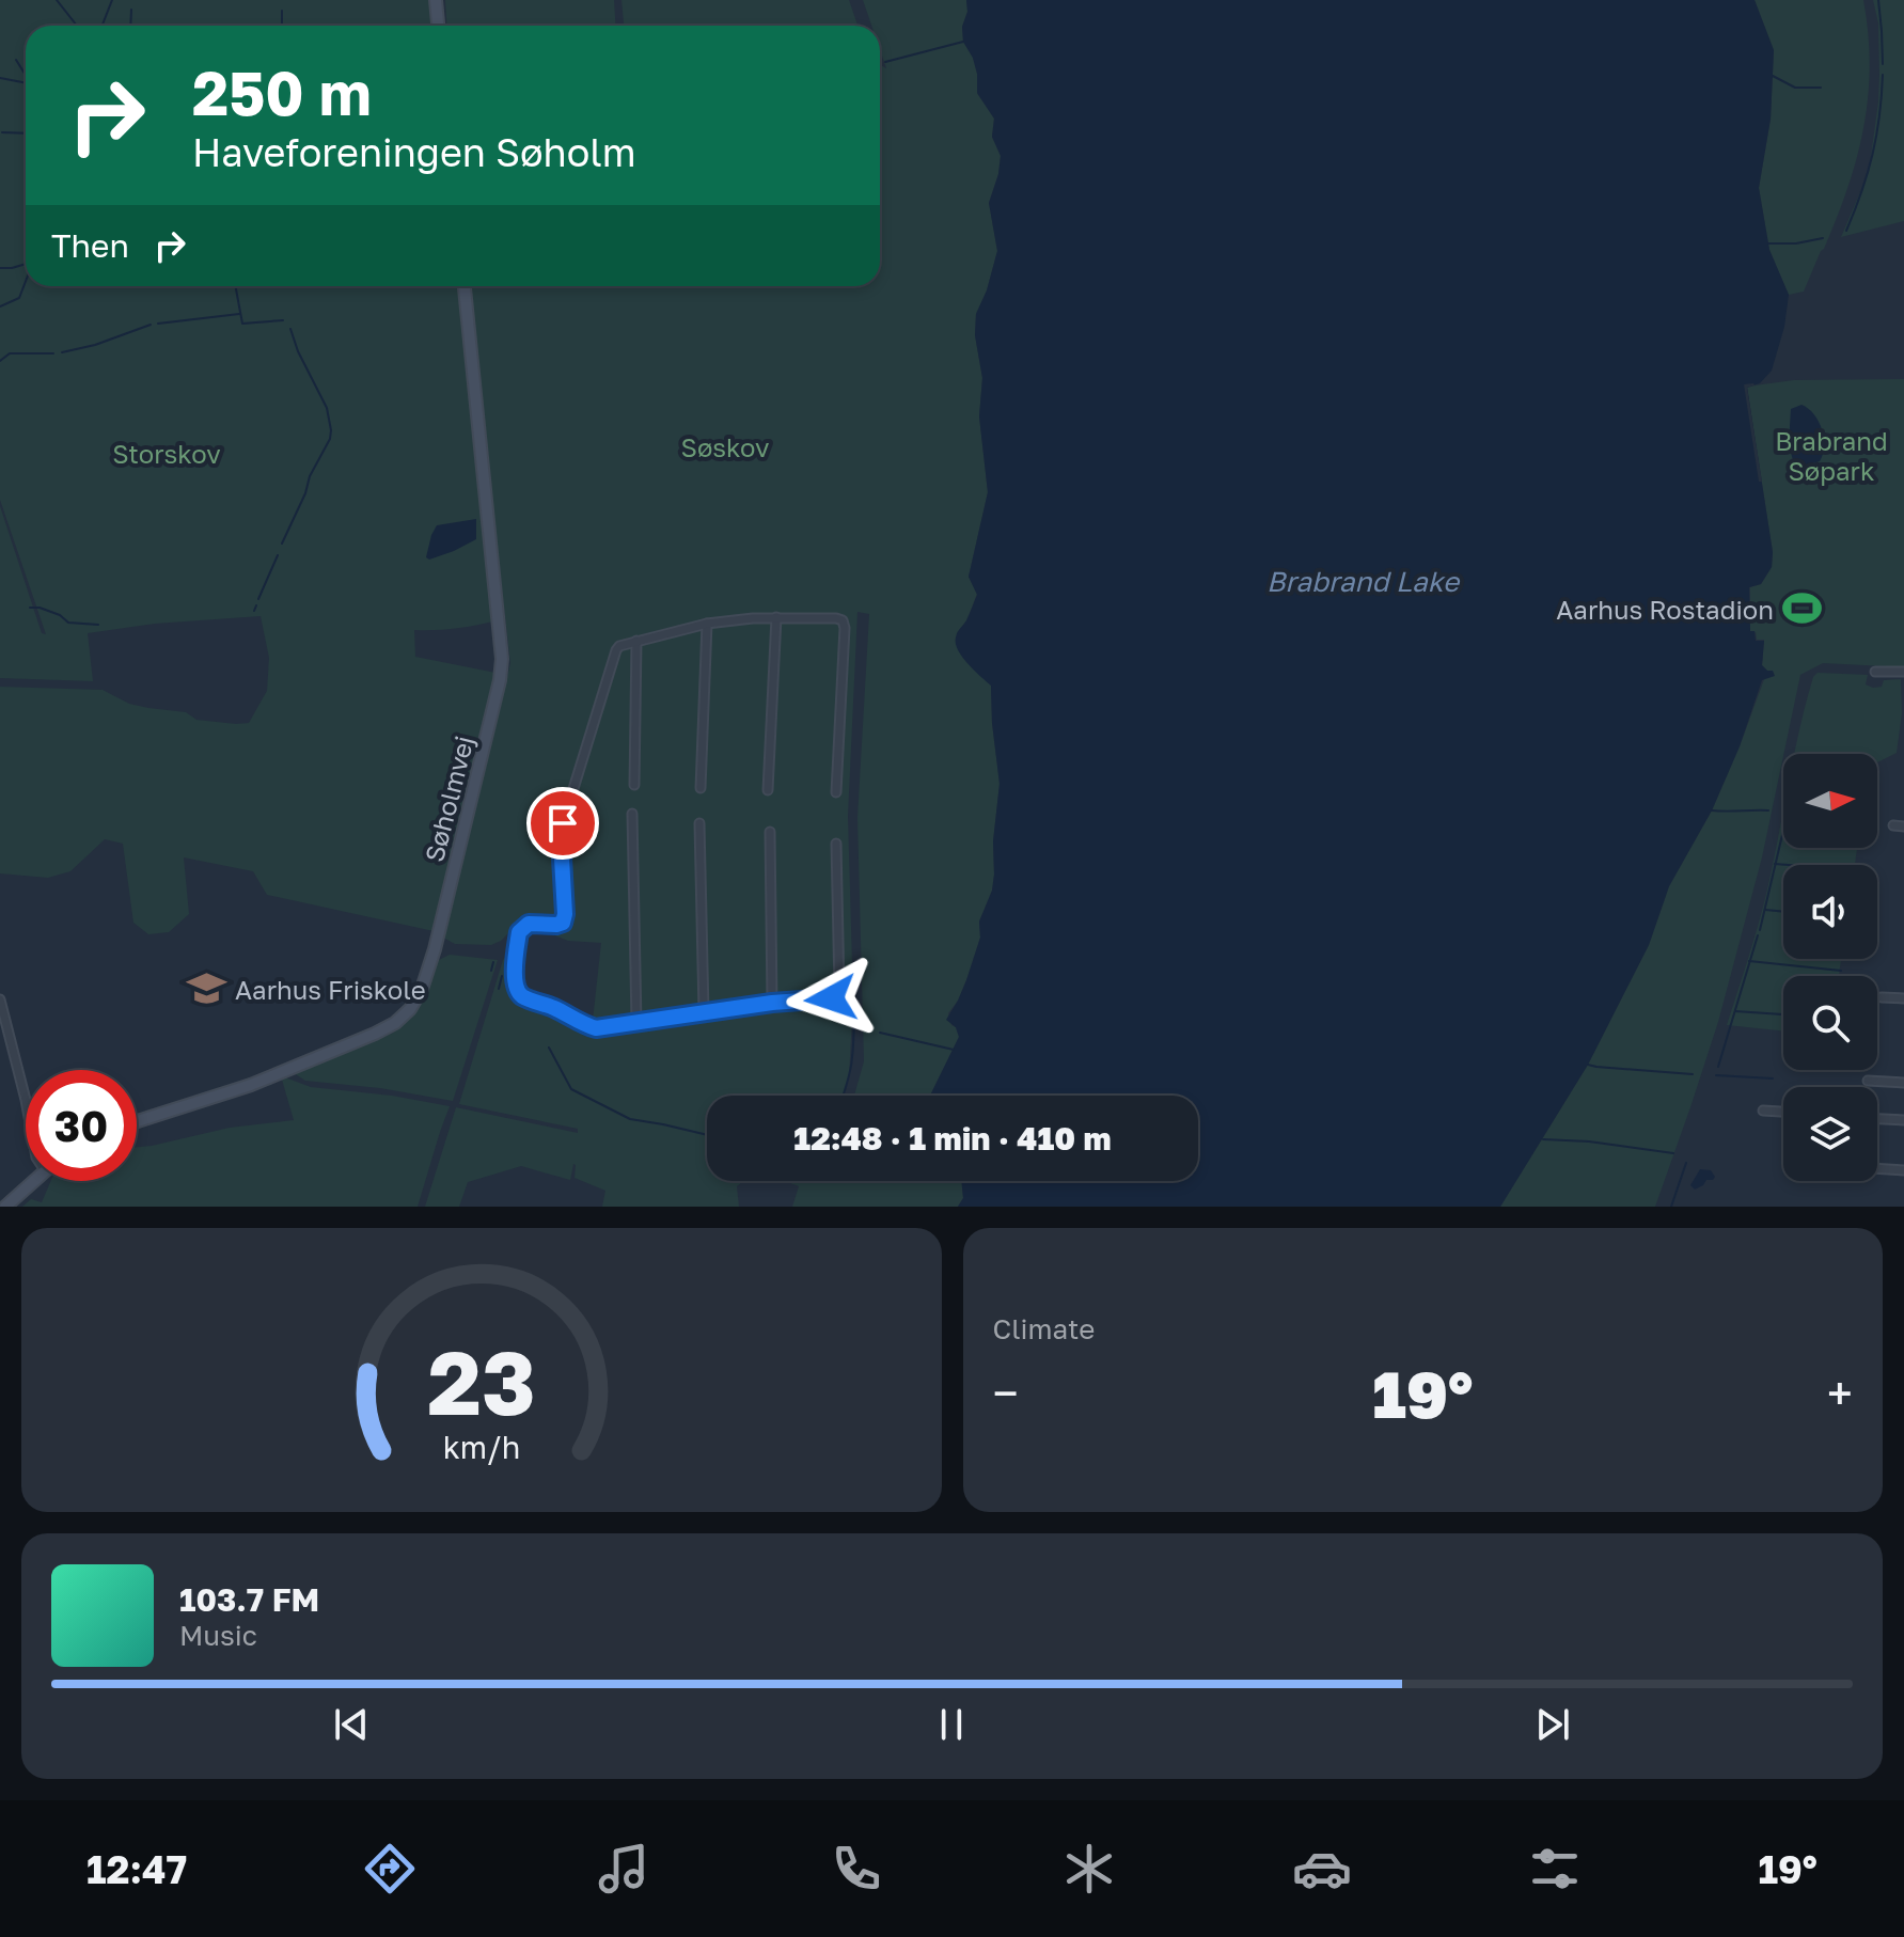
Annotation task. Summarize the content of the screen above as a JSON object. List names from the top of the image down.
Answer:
{
  "streets": {
    "street": ["Søholmvej"]
  },
  "water": ["Brabrand Lake"],
  "parks": ["Brabrand Søpark", "Søskov", "Storskov"],
  "places": {
    "sports": ["Aarhus Rostadion"],
    "school or university": ["Aarhus Friskole"]
  },
  "north": "right",
  "page": {
    "turn": ["250 m", "Haveforeningen Søholm"],
    "then": "Then",
    "limit": "30",
    "trip": "12:48 · 1 min · 410 m",
    "tile": "Climate",
    "heat": ["−", "19°", "+"],
    "song": ["103.7 FM", "Music"],
    "tabs": ["12:47", "19°"],
    "gauge": ["23", "km/h"]
  }
}
